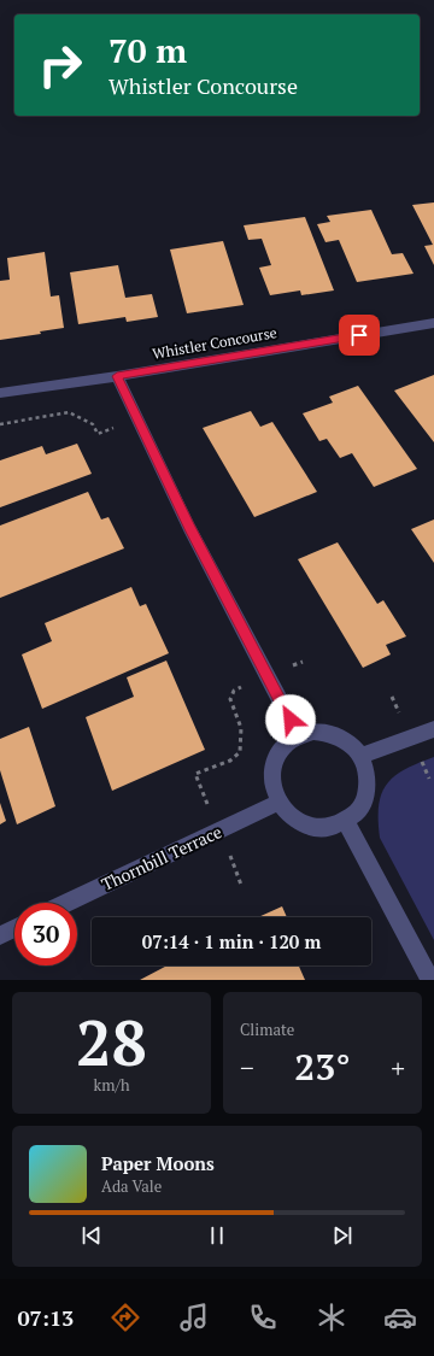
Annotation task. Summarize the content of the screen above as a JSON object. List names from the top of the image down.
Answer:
{
  "streets": {
    "street": ["Whistler Concourse", "Thornbill Terrace"]
  },
  "page": {
    "turn": ["70 m", "Whistler Concourse"],
    "limit": "30",
    "trip": "07:14 · 1 min · 120 m",
    "tile": [
      ["28", "km/h"],
      "Climate"
    ],
    "heat": ["−", "23°", "+"],
    "song": ["Paper Moons", "Ada Vale"],
    "tabs": "07:13"
  }
}
